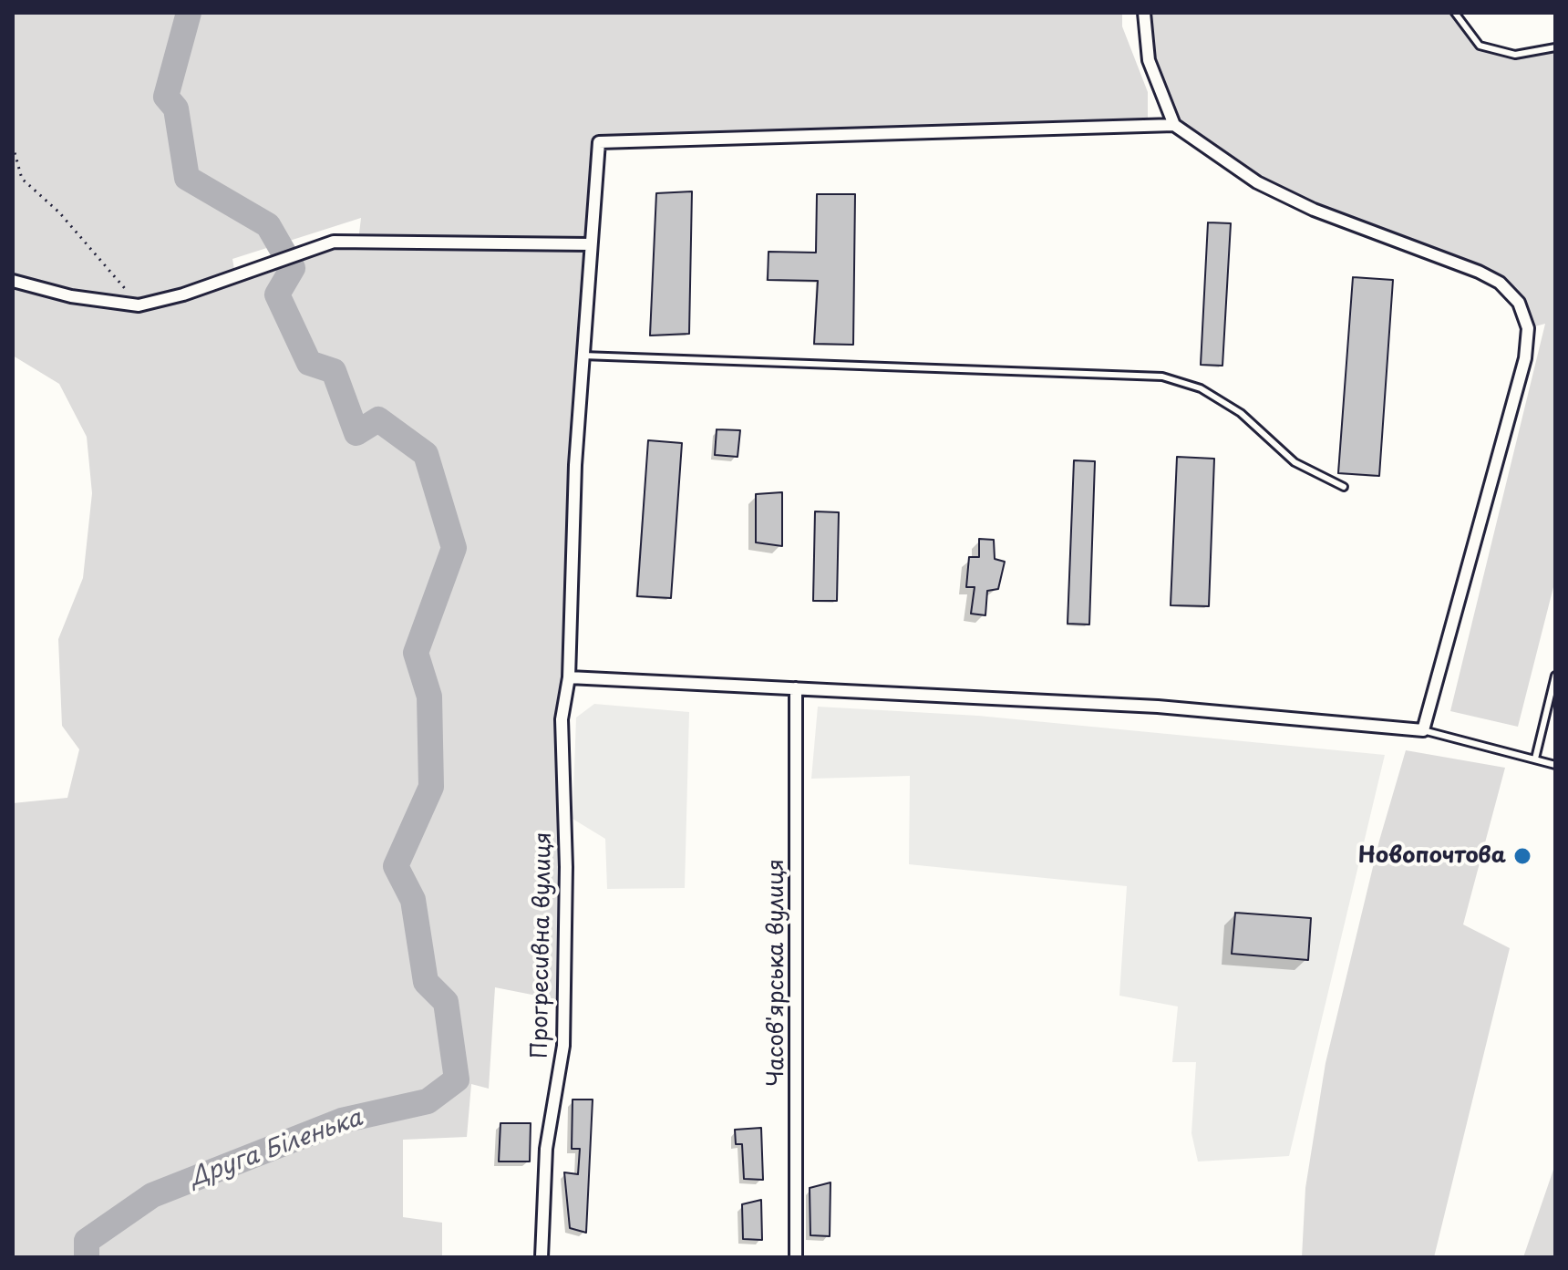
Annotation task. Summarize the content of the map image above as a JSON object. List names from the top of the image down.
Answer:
{
  "streets": {
    "street": ["Прогресивна вулиця", "Часов'ярська вулиця"]
  },
  "water": ["Друга Біленька"],
  "places": ["Новопочтова"]
}
